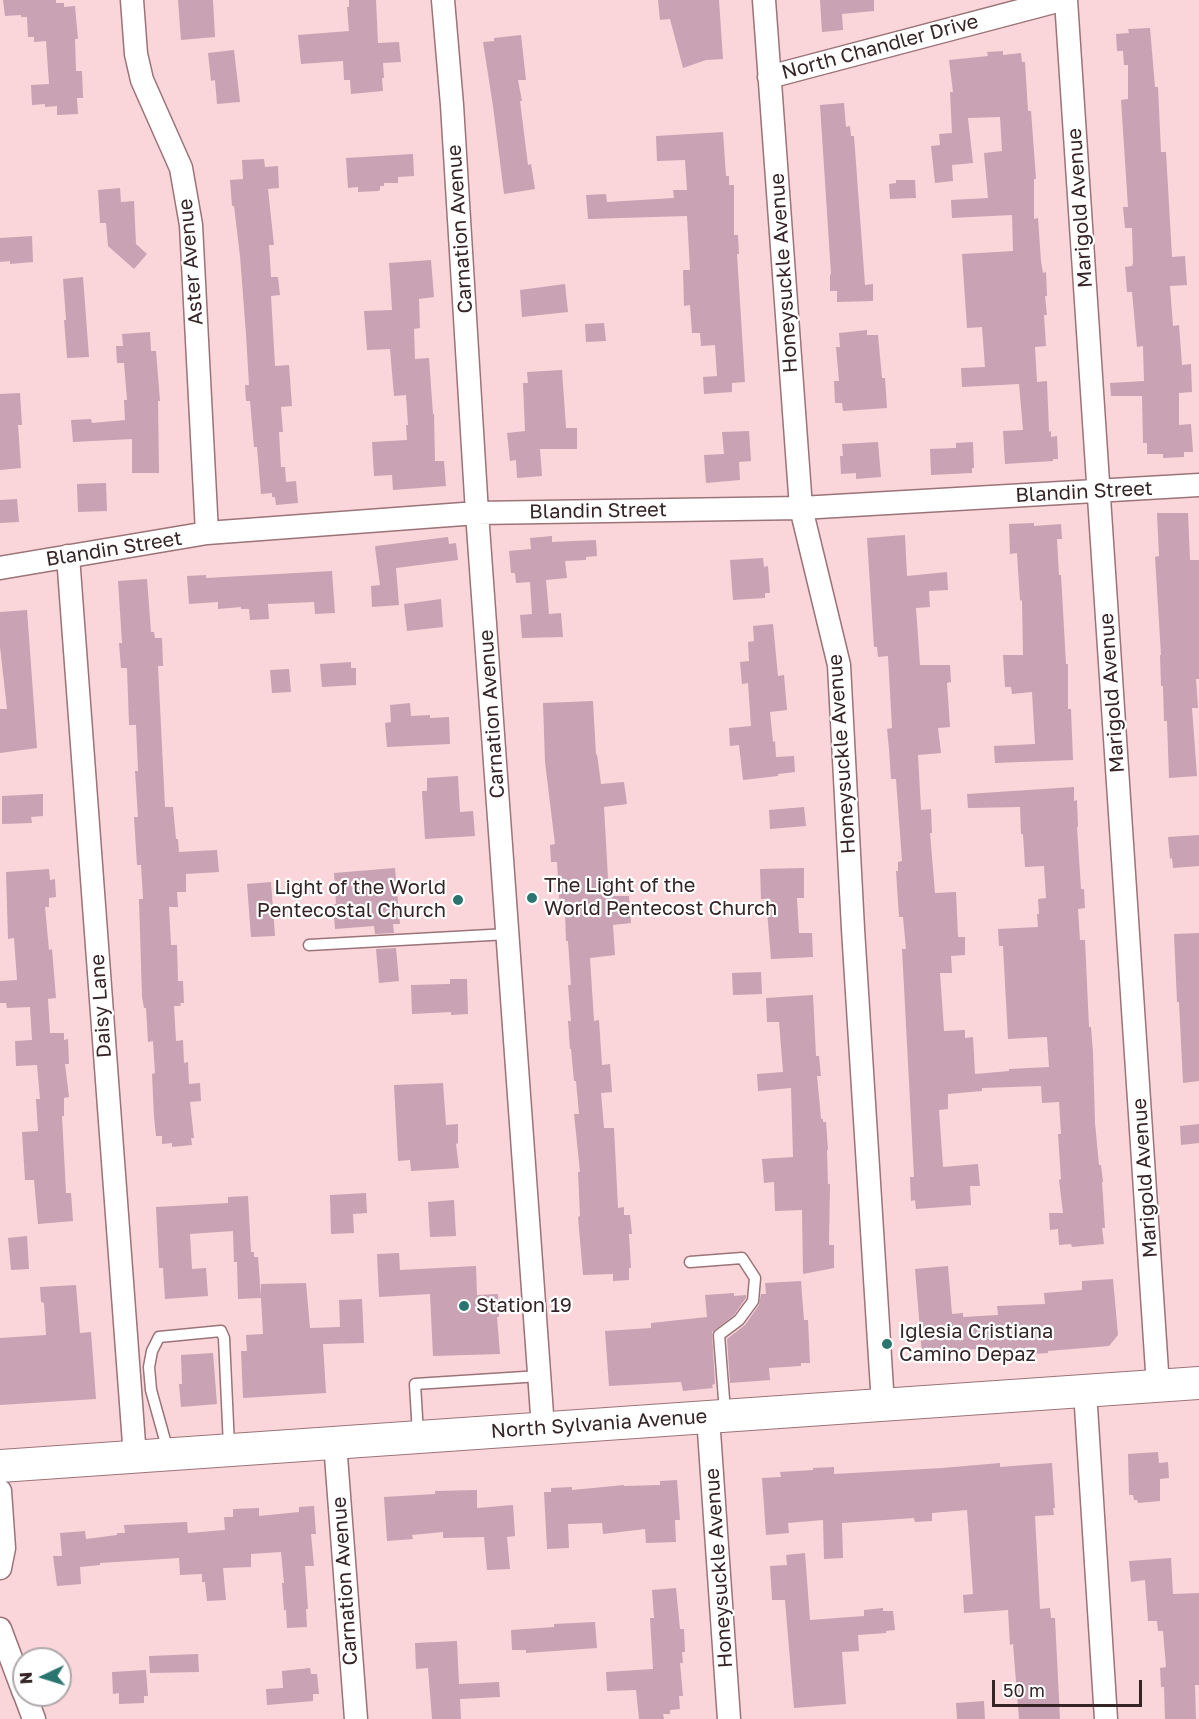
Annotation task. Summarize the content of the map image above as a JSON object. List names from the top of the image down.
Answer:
{
  "streets": {
    "main road": ["North Sylvania Avenue"],
    "street": [
      "North Chandler Drive",
      "Marigold Avenue",
      "Carnation Avenue",
      "Aster Avenue",
      "Honeysuckle Avenue",
      "Blandin Street",
      "Daisy Lane"
    ]
  },
  "crossings": [
    ["North Chandler Drive", "Honeysuckle Avenue"],
    ["Marigold Avenue", "Blandin Street"],
    ["Marigold Avenue", "North Sylvania Avenue"],
    ["Carnation Avenue", "Blandin Street"],
    ["Carnation Avenue", "North Sylvania Avenue"],
    ["Aster Avenue", "Blandin Street"],
    ["Honeysuckle Avenue", "Blandin Street"],
    ["Honeysuckle Avenue", "North Sylvania Avenue"],
    ["Blandin Street", "Daisy Lane"],
    ["Daisy Lane", "North Sylvania Avenue"]
  ],
  "places": [
    "The Light of the World Pentecost Church",
    "Light of the World Pentecostal Church",
    "Station 19",
    "Iglesia Cristiana Camino Depaz"
  ],
  "scale_bar": "50 m",
  "north": "left"
}
